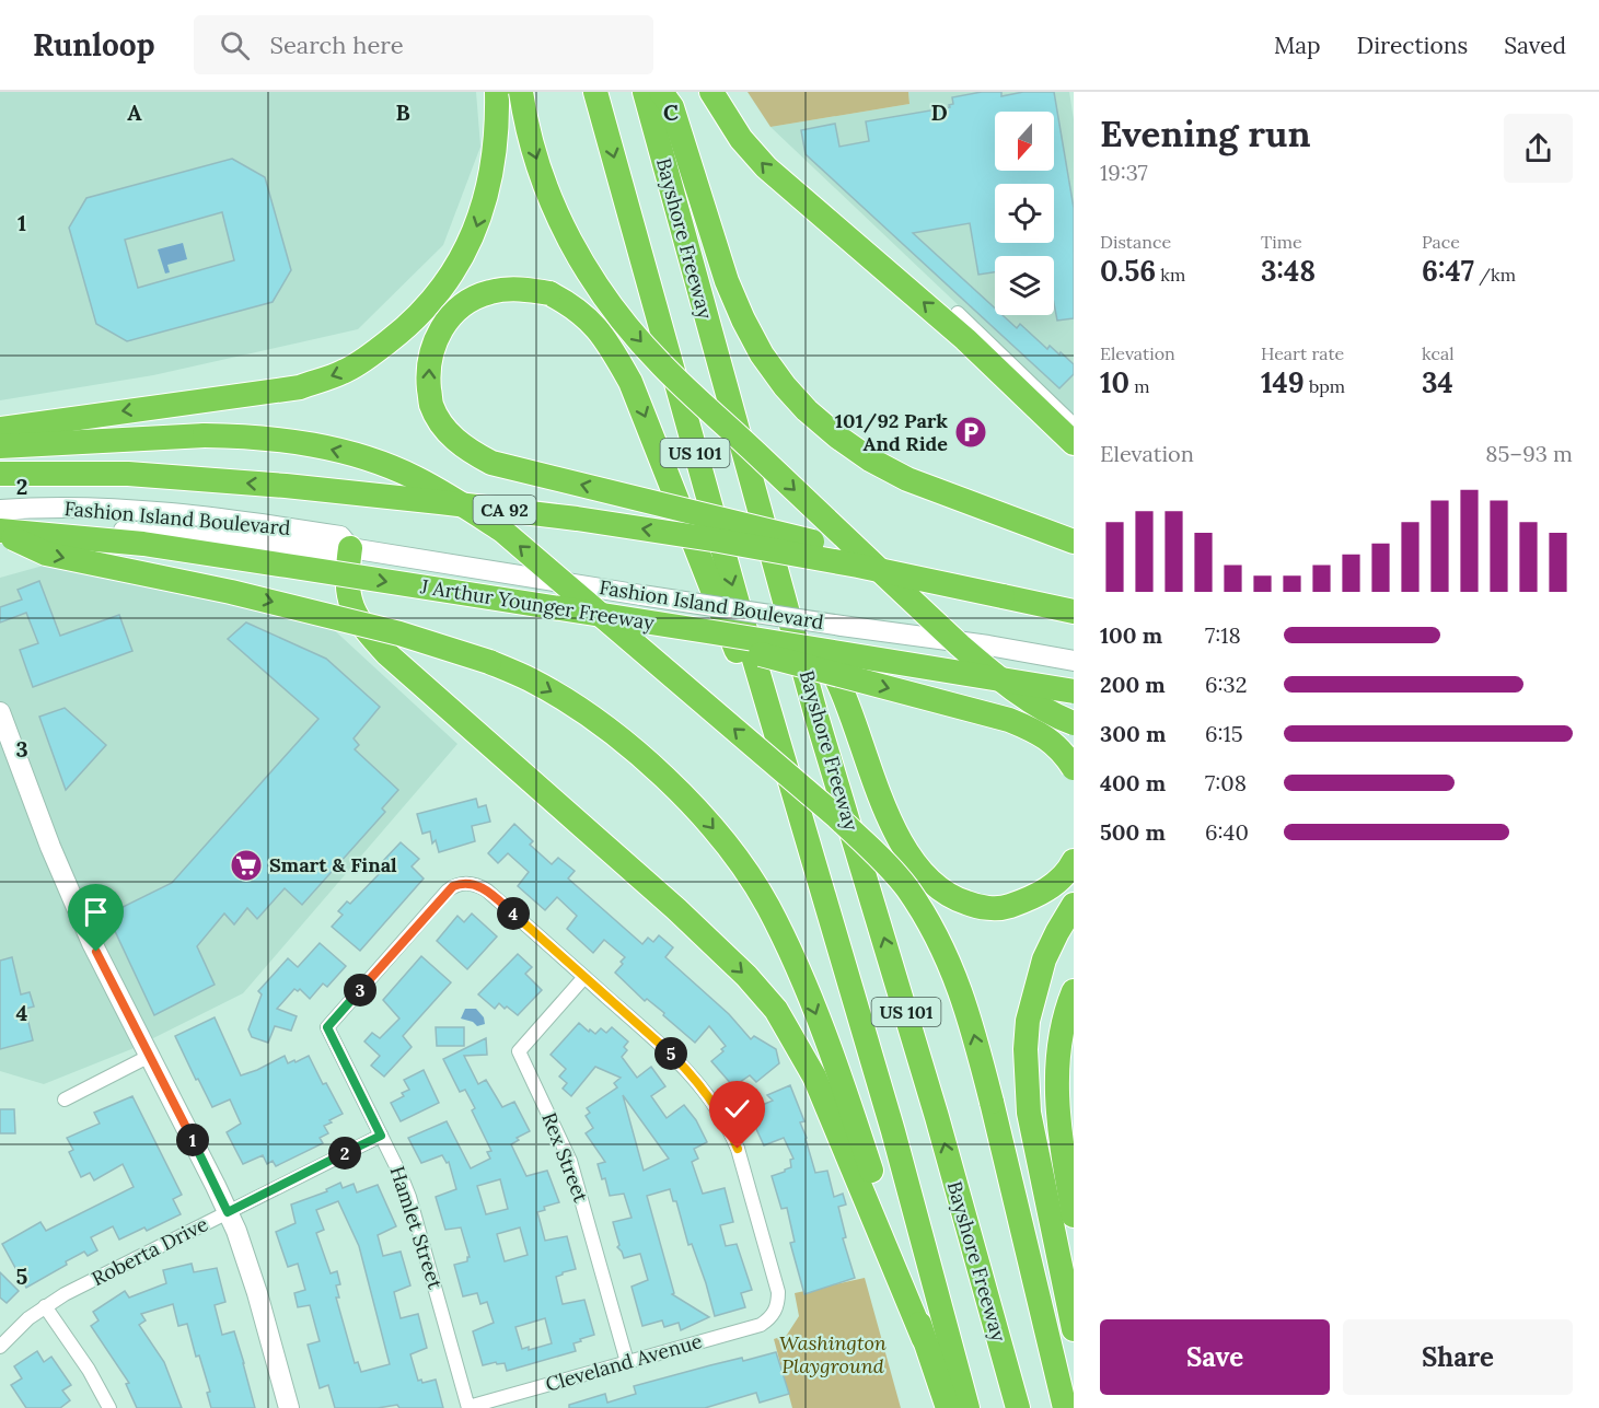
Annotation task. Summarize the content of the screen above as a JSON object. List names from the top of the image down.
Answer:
{
  "streets": {
    "highway": [
      "Bayshore Freeway",
      "US 101",
      "CA 92",
      "J Arthur Younger Freeway"
    ],
    "main road": ["Fashion Island Boulevard"],
    "street": [
      "Rex Street",
      "Hamlet Street",
      "Roberta Drive",
      "Cleveland Avenue"
    ]
  },
  "crossings": [
    ["Fashion Island Boulevard", "J Arthur Younger Freeway"],
    ["Rex Street", "Hamlet Street"],
    ["Rex Street", "Cleveland Avenue"],
    ["Hamlet Street", "Roberta Drive"],
    ["Hamlet Street", "Cleveland Avenue"]
  ],
  "parks": ["Washington Playground"],
  "places": {
    "parking": ["101/92 Park And Ride"],
    "supermarket": ["Smart & Final"]
  },
  "north": "bottom",
  "page": {
    "header": "Runloop",
    "search": "Search here",
    "nav": ["Map", "Directions", "Saved"],
    "heading": ["Evening run", "19:37"],
    "stats": [
      ["Distance", "0.56 km"],
      ["Time", "3:48"],
      ["Pace", "6:47 /km"],
      ["Elevation", "10 m"],
      ["Heart rate", "149 bpm"],
      ["kcal", "34"]
    ],
    "chart": ["Elevation", "85–93 m"],
    "list": [
      {
        "name": "100 m",
        "note": "7:18"
      },
      {
        "name": "200 m",
        "note": "6:32"
      },
      {
        "name": "300 m",
        "note": "6:15"
      },
      {
        "name": "400 m",
        "note": "7:08"
      },
      {
        "name": "500 m",
        "note": "6:40"
      }
    ],
    "pins": [
      "4",
      "3",
      "5",
      "1",
      "2"
    ],
    "buttons": ["Save", "Share"]
  },
  "grid": {
    "columns": [
      "A",
      "B",
      "C",
      "D"
    ],
    "rows": [
      "1",
      "2",
      "3",
      "4",
      "5"
    ]
  }
}
